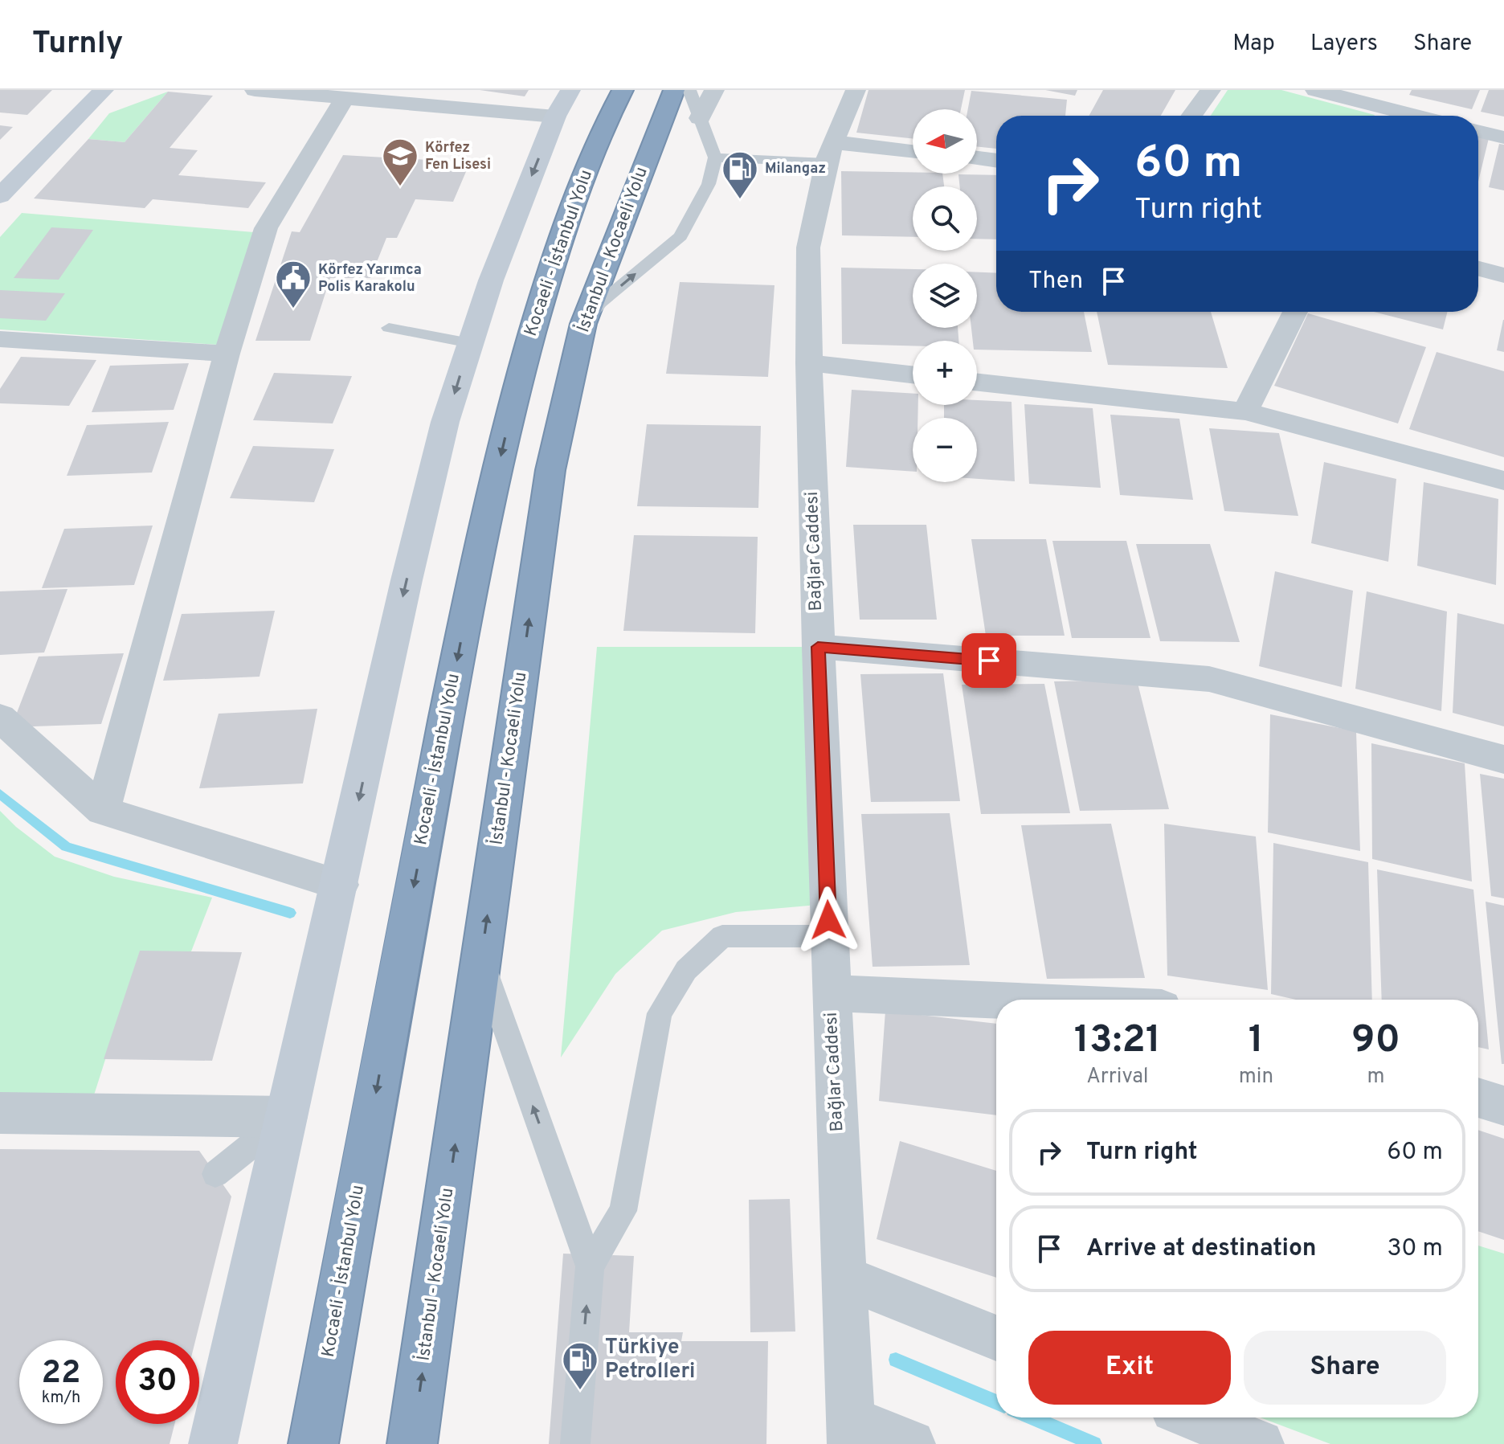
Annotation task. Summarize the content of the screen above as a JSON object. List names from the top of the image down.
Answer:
{
  "streets": {
    "highway": ["İstanbul - Kocaeli Yolu", "Kocaeli - İstanbul Yolu"],
    "street": ["Bağlar Caddesi"]
  },
  "one_way": ["İstanbul - Kocaeli Yolu", "Kocaeli - İstanbul Yolu"],
  "places": {
    "school or university": ["Körfez Fen Lisesi"],
    "fuel station": ["Milangaz", "Türkiye Petrolleri"],
    "public building": ["Körfez Yarımca Polis Karakolu"]
  },
  "north": "left",
  "page": {
    "header": "Turnly",
    "nav": ["Map", "Layers", "Share"],
    "map_buttons": ["+", "−"],
    "turn": ["60 m", "Turn right"],
    "then": "Then",
    "eta": [
      "13:21",
      "Arrival",
      "1",
      "min",
      "90",
      "m"
    ],
    "list": [
      {
        "name": "Turn right",
        "value": "60 m"
      },
      {
        "name": "Arrive at destination",
        "value": "30 m"
      }
    ],
    "buttons": ["Exit", "Share"],
    "speed": "22 km/h",
    "limit": "30"
  }
}
